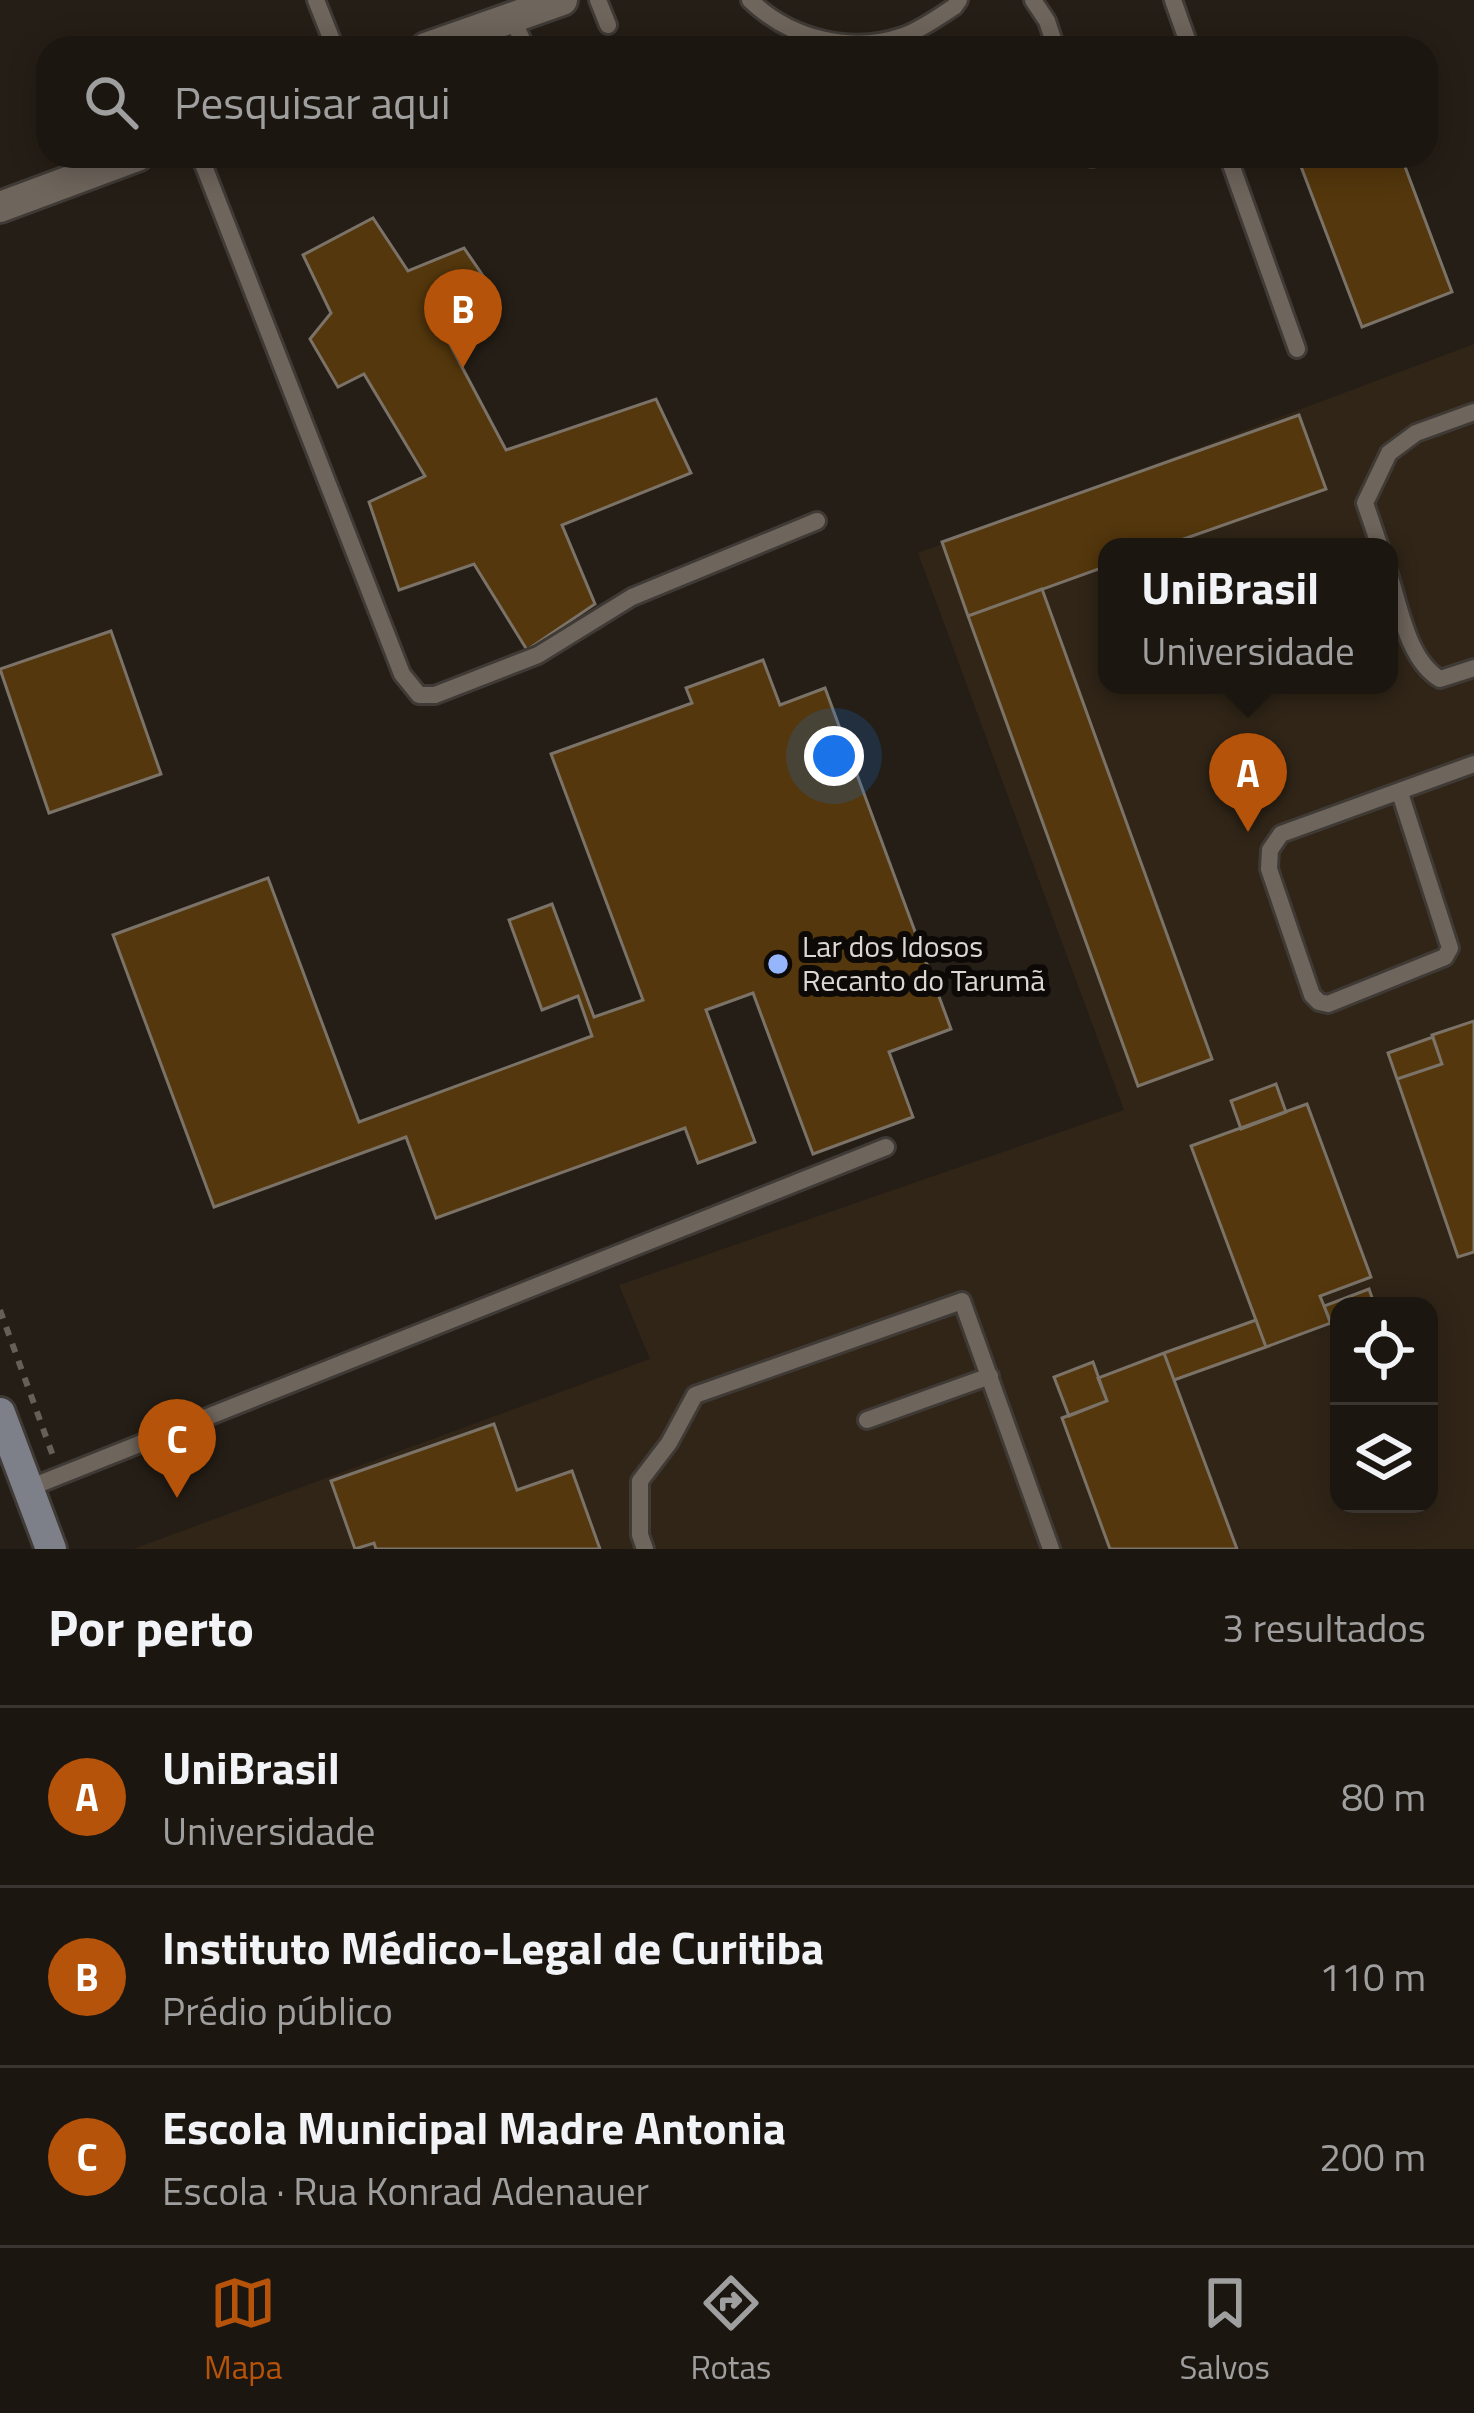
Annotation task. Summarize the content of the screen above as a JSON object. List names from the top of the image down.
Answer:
{
  "places": ["Lar dos Idosos Recanto do Tarumã"],
  "page": {
    "search": "Pesquisar aqui",
    "pins": ["B", "A", "C"],
    "popup": ["UniBrasil", "Universidade"],
    "heading": ["Por perto", "3 resultados"],
    "list": [
      {
        "mark": "A",
        "name": "UniBrasil",
        "note": "Universidade",
        "value": "80 m"
      },
      {
        "mark": "B",
        "name": "Instituto Médico-Legal de Curitiba",
        "note": "Prédio público",
        "value": "110 m"
      },
      {
        "mark": "C",
        "name": "Escola Municipal Madre Antonia",
        "note": "Escola · Rua Konrad Adenauer",
        "value": "200 m"
      }
    ],
    "nav": ["Mapa", "Rotas", "Salvos"]
  }
}
